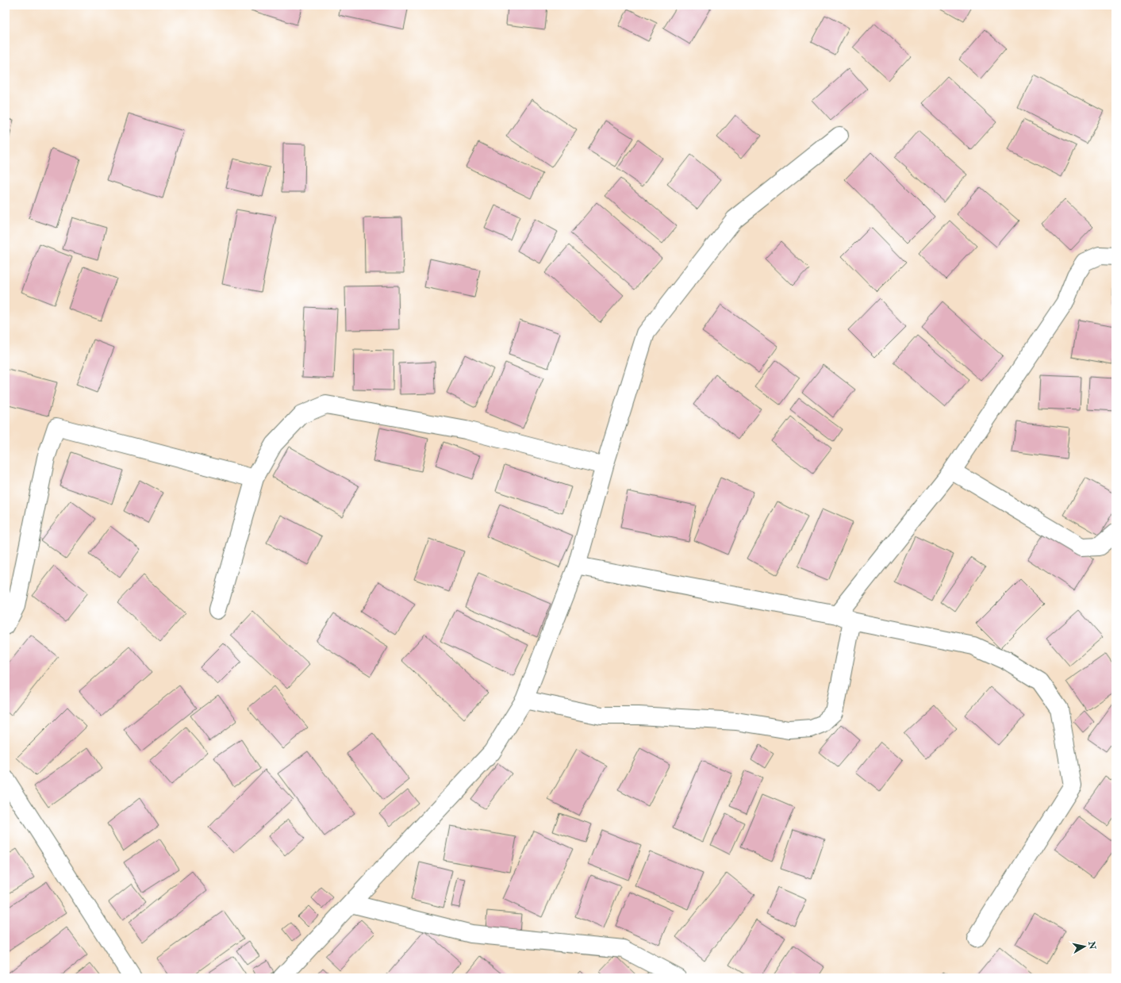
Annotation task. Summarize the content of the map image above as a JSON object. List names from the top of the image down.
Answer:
{
  "north": "right"
}
